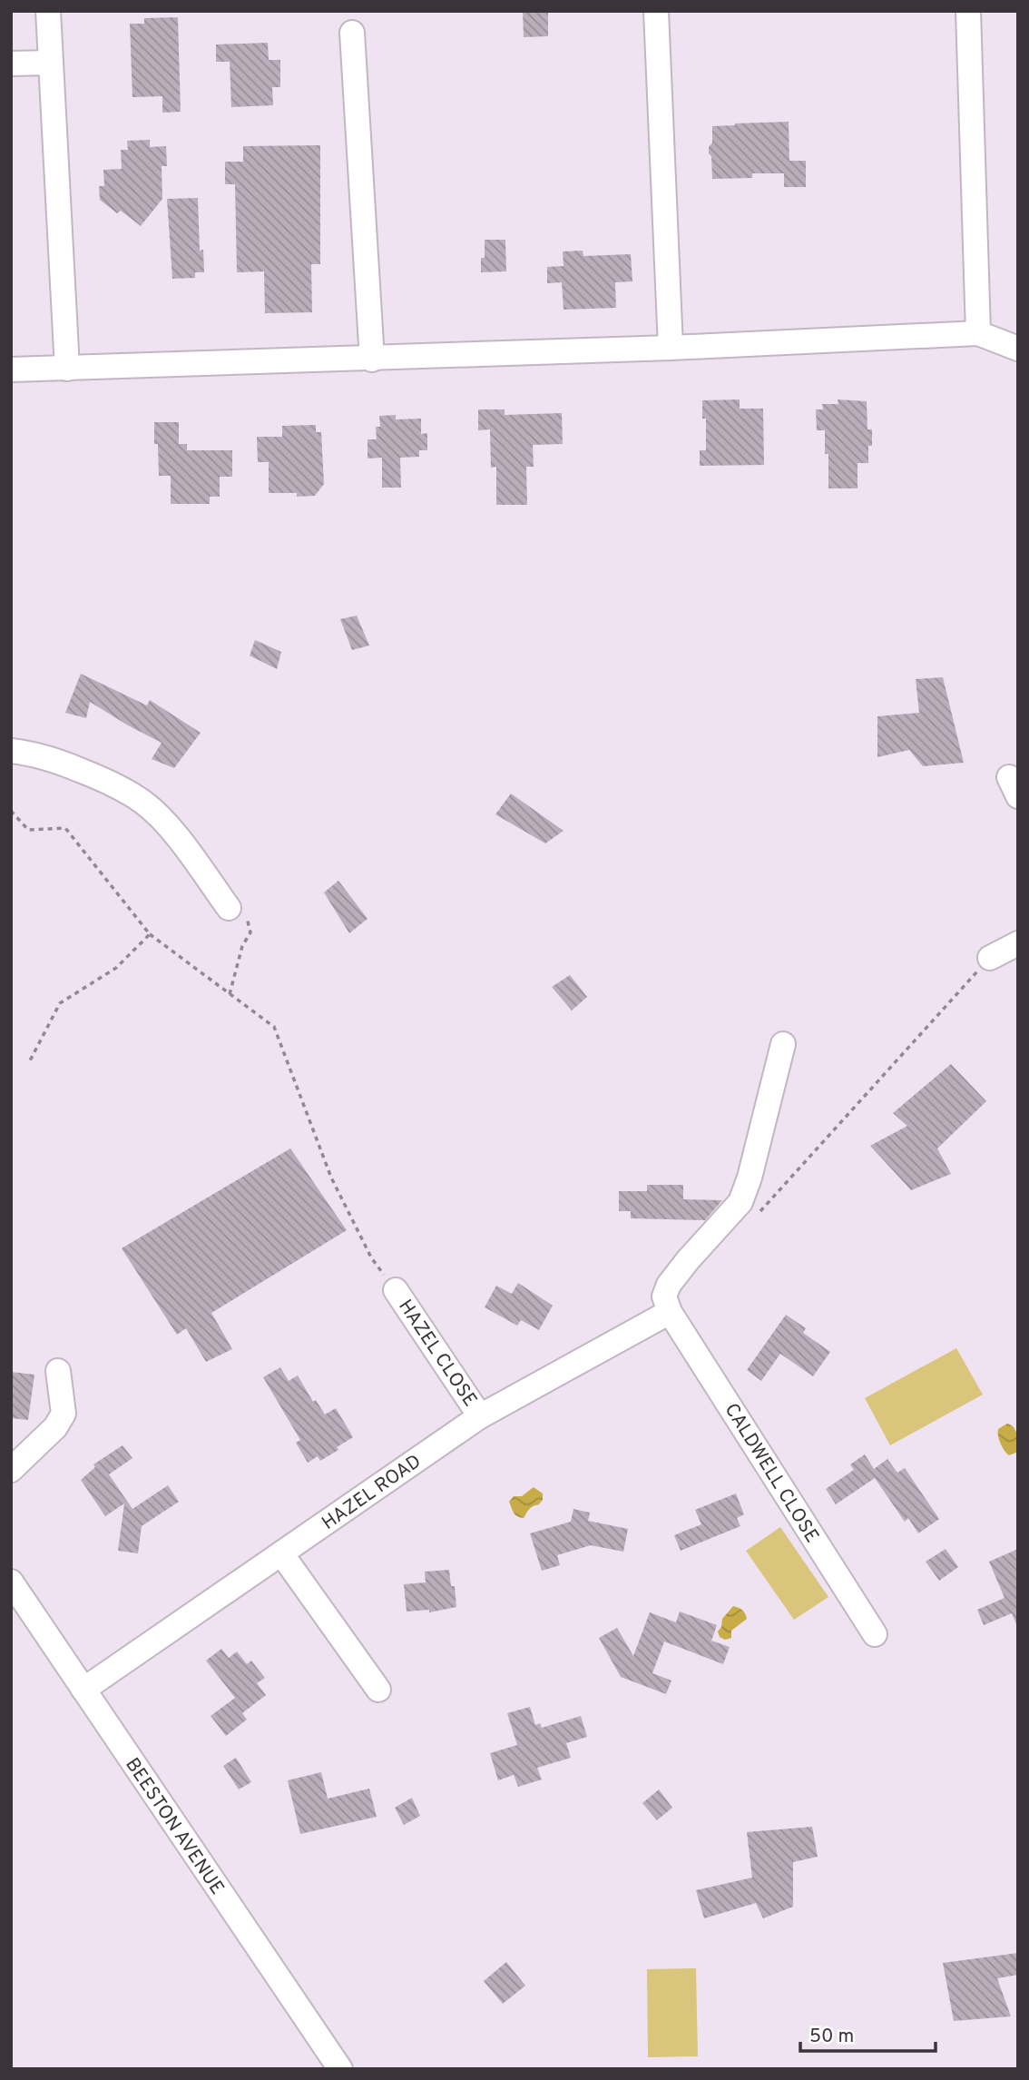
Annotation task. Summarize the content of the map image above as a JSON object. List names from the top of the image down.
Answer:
{
  "streets": {
    "street": [
      "HAZEL CLOSE",
      "CALDWELL CLOSE",
      "HAZEL ROAD",
      "BEESTON AVENUE"
    ]
  },
  "crossings": [
    ["HAZEL CLOSE", "HAZEL ROAD"],
    ["CALDWELL CLOSE", "HAZEL ROAD"],
    ["HAZEL ROAD", "BEESTON AVENUE"]
  ],
  "scale_bar": "50 m"
}
